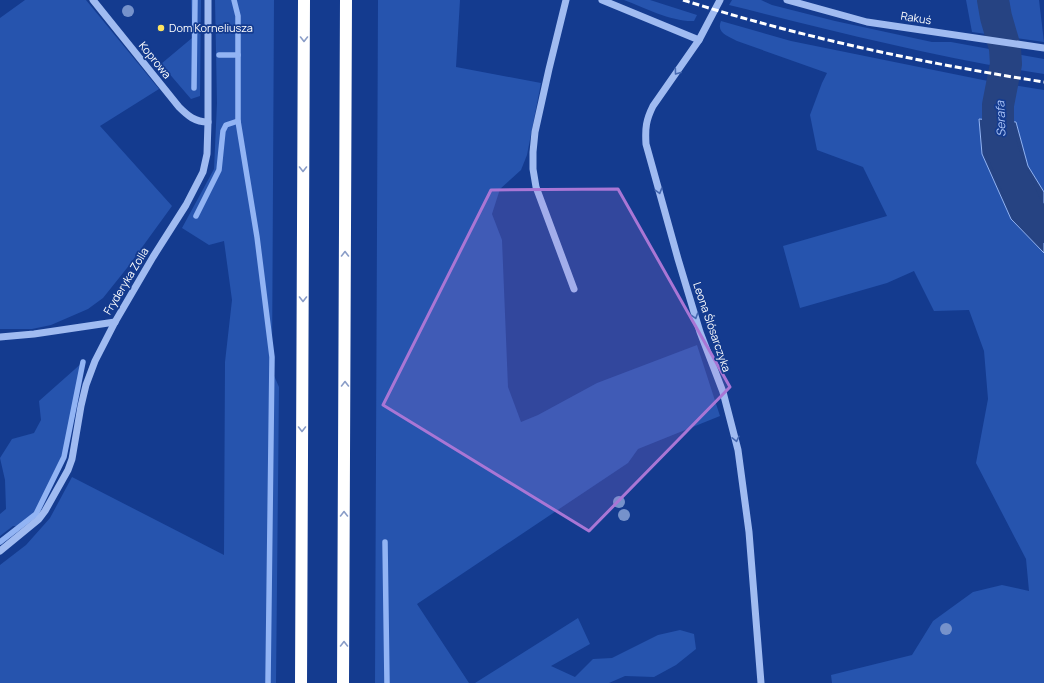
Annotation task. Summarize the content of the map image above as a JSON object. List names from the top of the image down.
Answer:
{
  "streets": {
    "street": [
      "Rakuś",
      "Koprowa",
      "Fryderyka Zolla",
      "Leona Ślósarczyka"
    ]
  },
  "crossings": [
    ["Koprowa", "Fryderyka Zolla"]
  ],
  "one_way": ["Leona Ślósarczyka"],
  "water": ["Serafa"],
  "places": ["Dom Korneliusza"]
}
